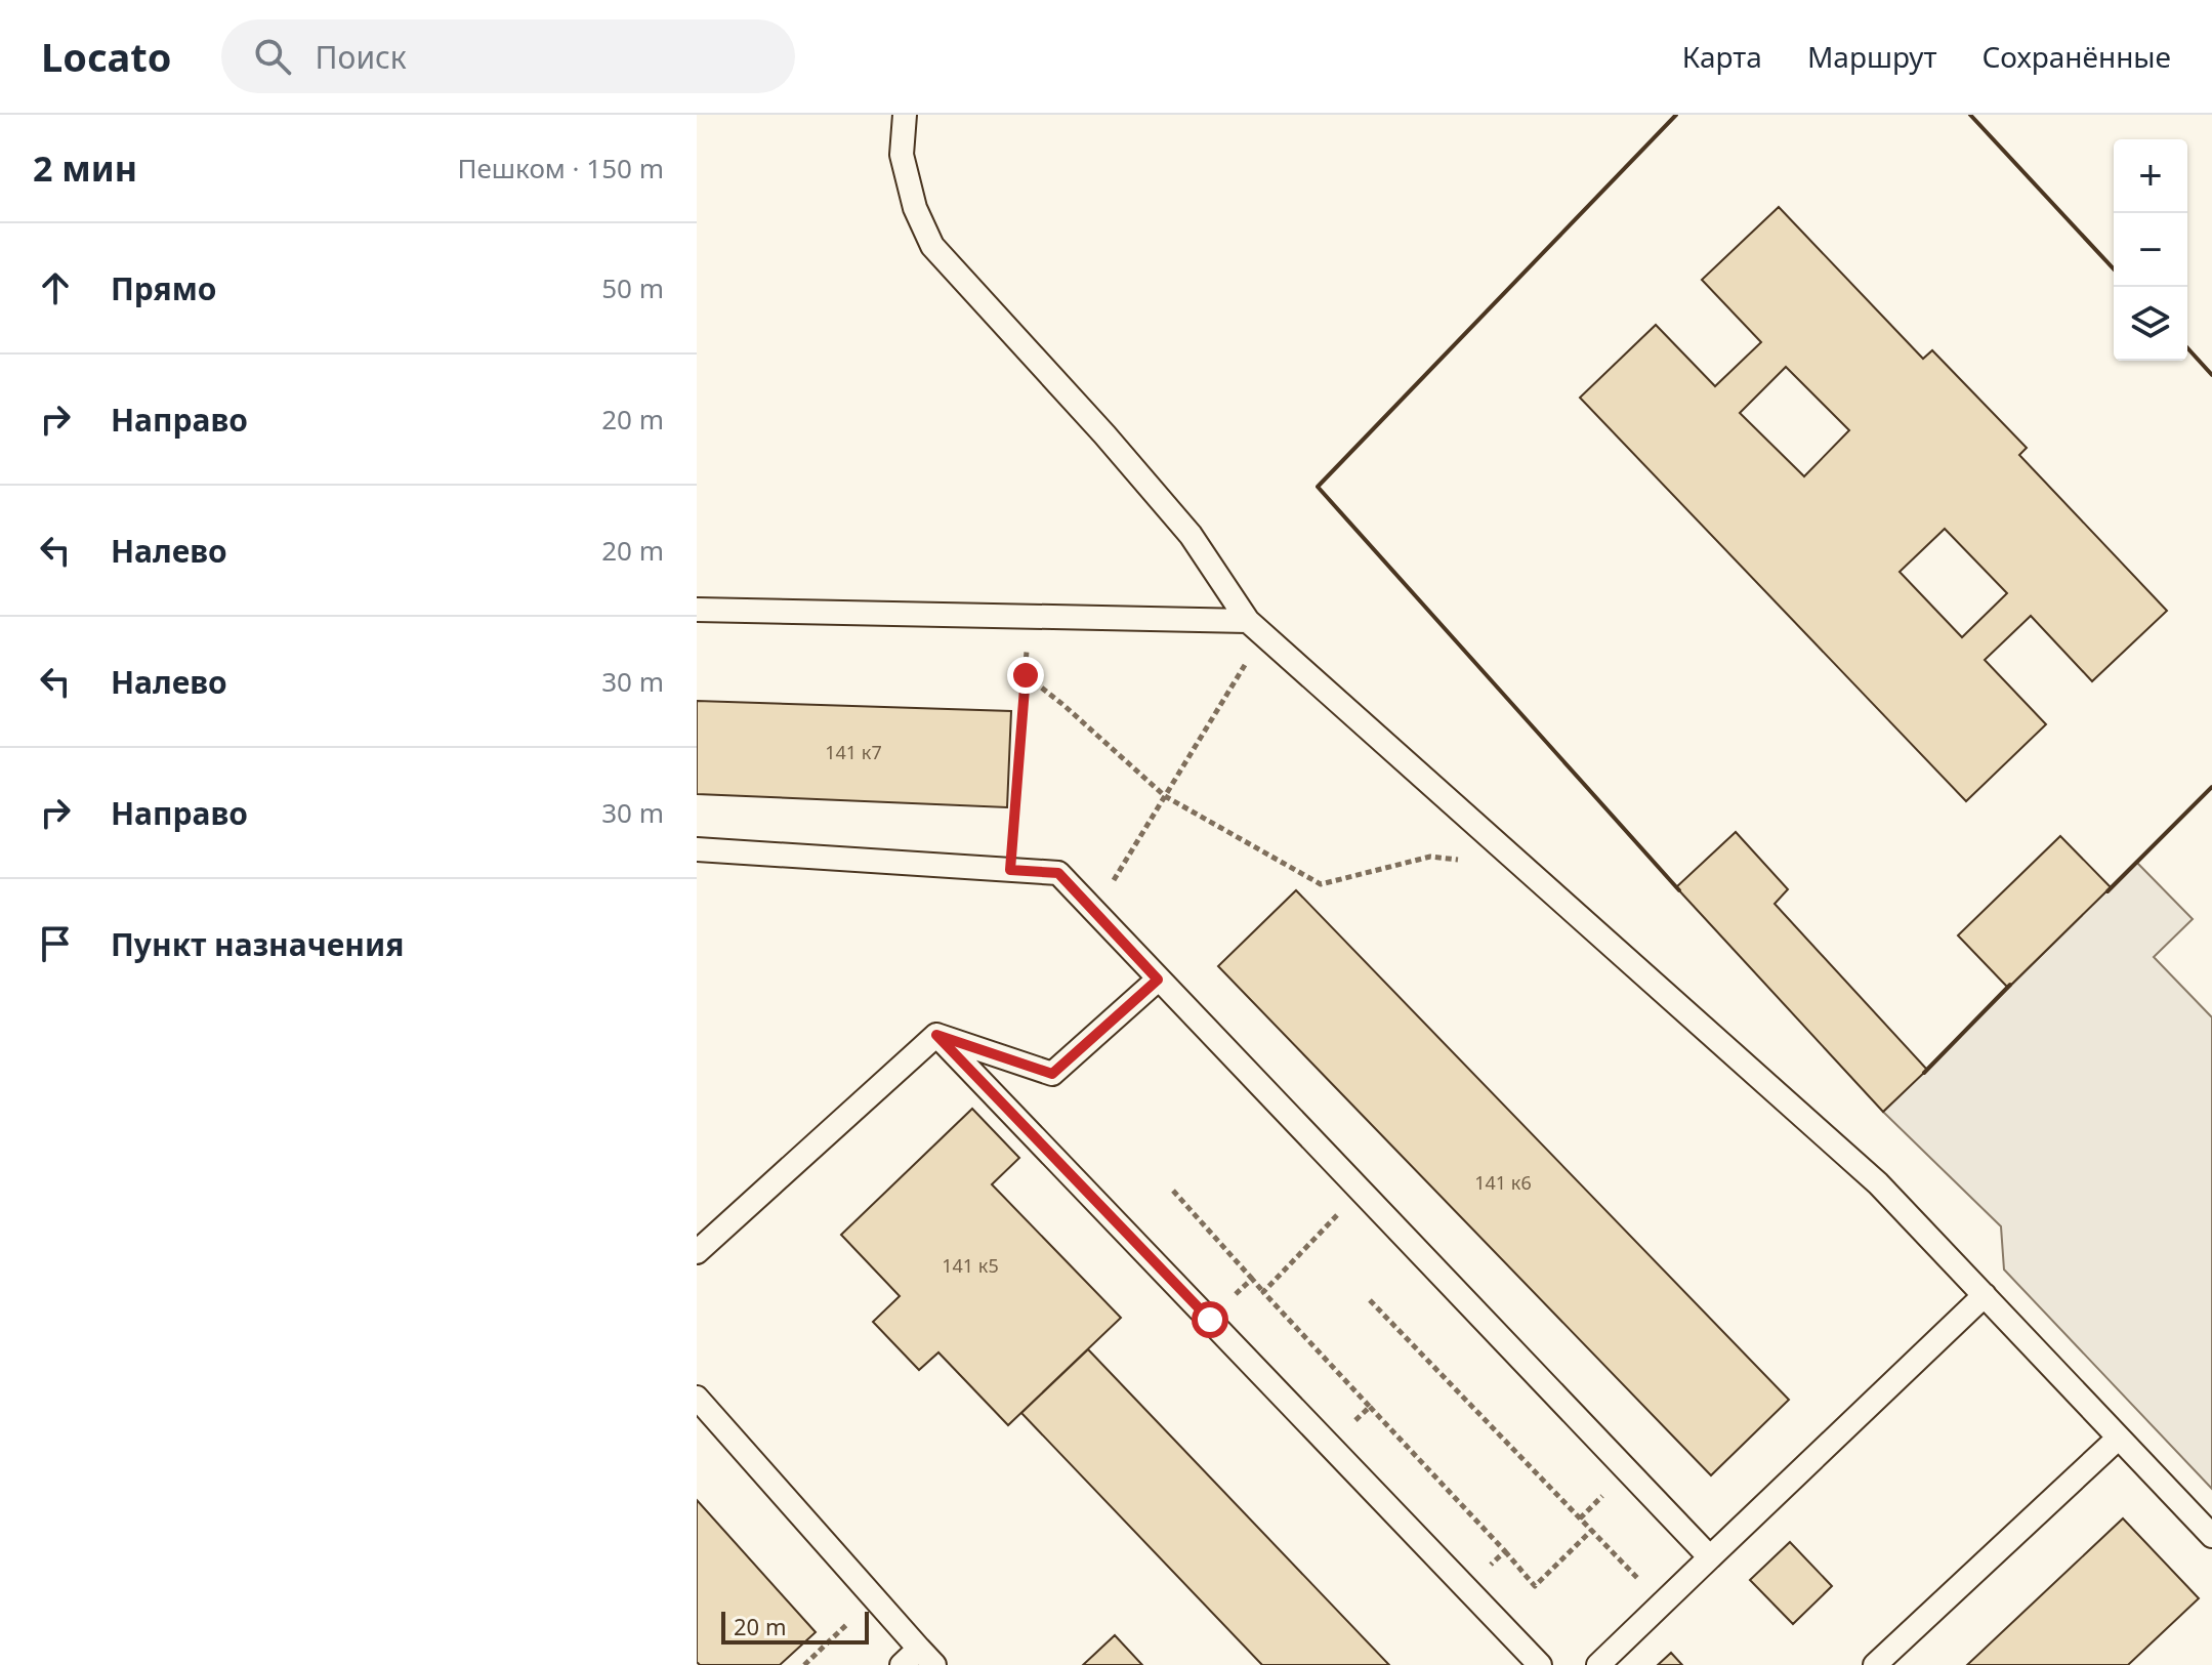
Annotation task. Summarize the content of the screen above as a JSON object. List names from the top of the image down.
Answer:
{
  "house_numbers": ["141 к7", "141 к6", "141 к5"],
  "scale_bar": "20 m",
  "page": {
    "header": "Locato",
    "search": "Поиск",
    "nav": ["Карта", "Маршрут", "Сохранённые"],
    "heading": ["2 мин", "Пешком · 150 m"],
    "map_buttons": ["+", "−"],
    "list": [
      ["Прямо", "50 m"],
      ["Направо", "20 m"],
      ["Налево", "20 m"],
      ["Налево", "30 m"],
      ["Направо", "30 m"],
      "Пункт назначения"
    ],
    "scale": "20 m"
  }
}
